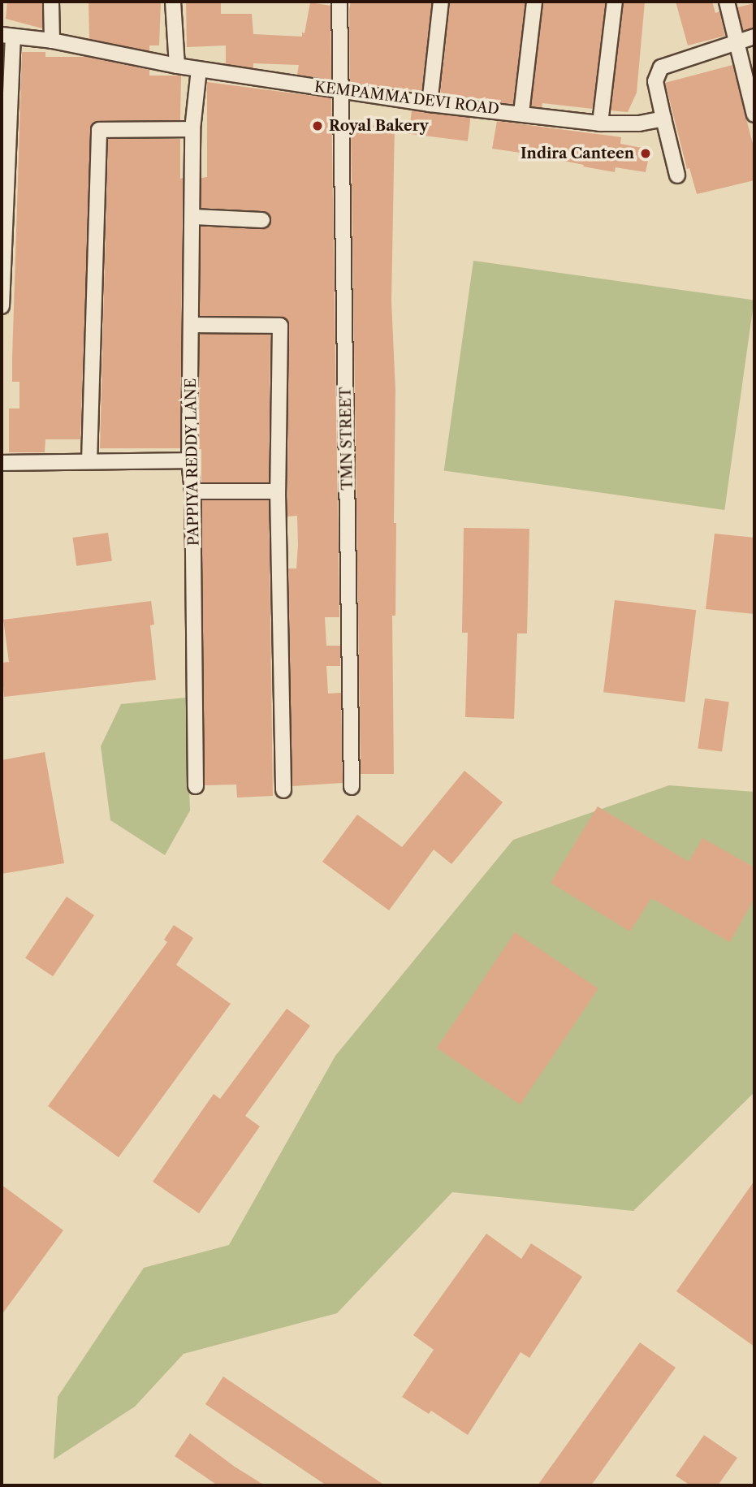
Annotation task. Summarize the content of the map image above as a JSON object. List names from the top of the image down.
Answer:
{
  "streets": {
    "street": ["KEMPAMMA DEVI ROAD", "TMN STREET", "PAPPIYA REDDY LANE"]
  },
  "crossings": [
    ["KEMPAMMA DEVI ROAD", "TMN STREET"],
    ["KEMPAMMA DEVI ROAD", "PAPPIYA REDDY LANE"]
  ],
  "places": ["Royal Bakery", "Indira Canteen"]
}
